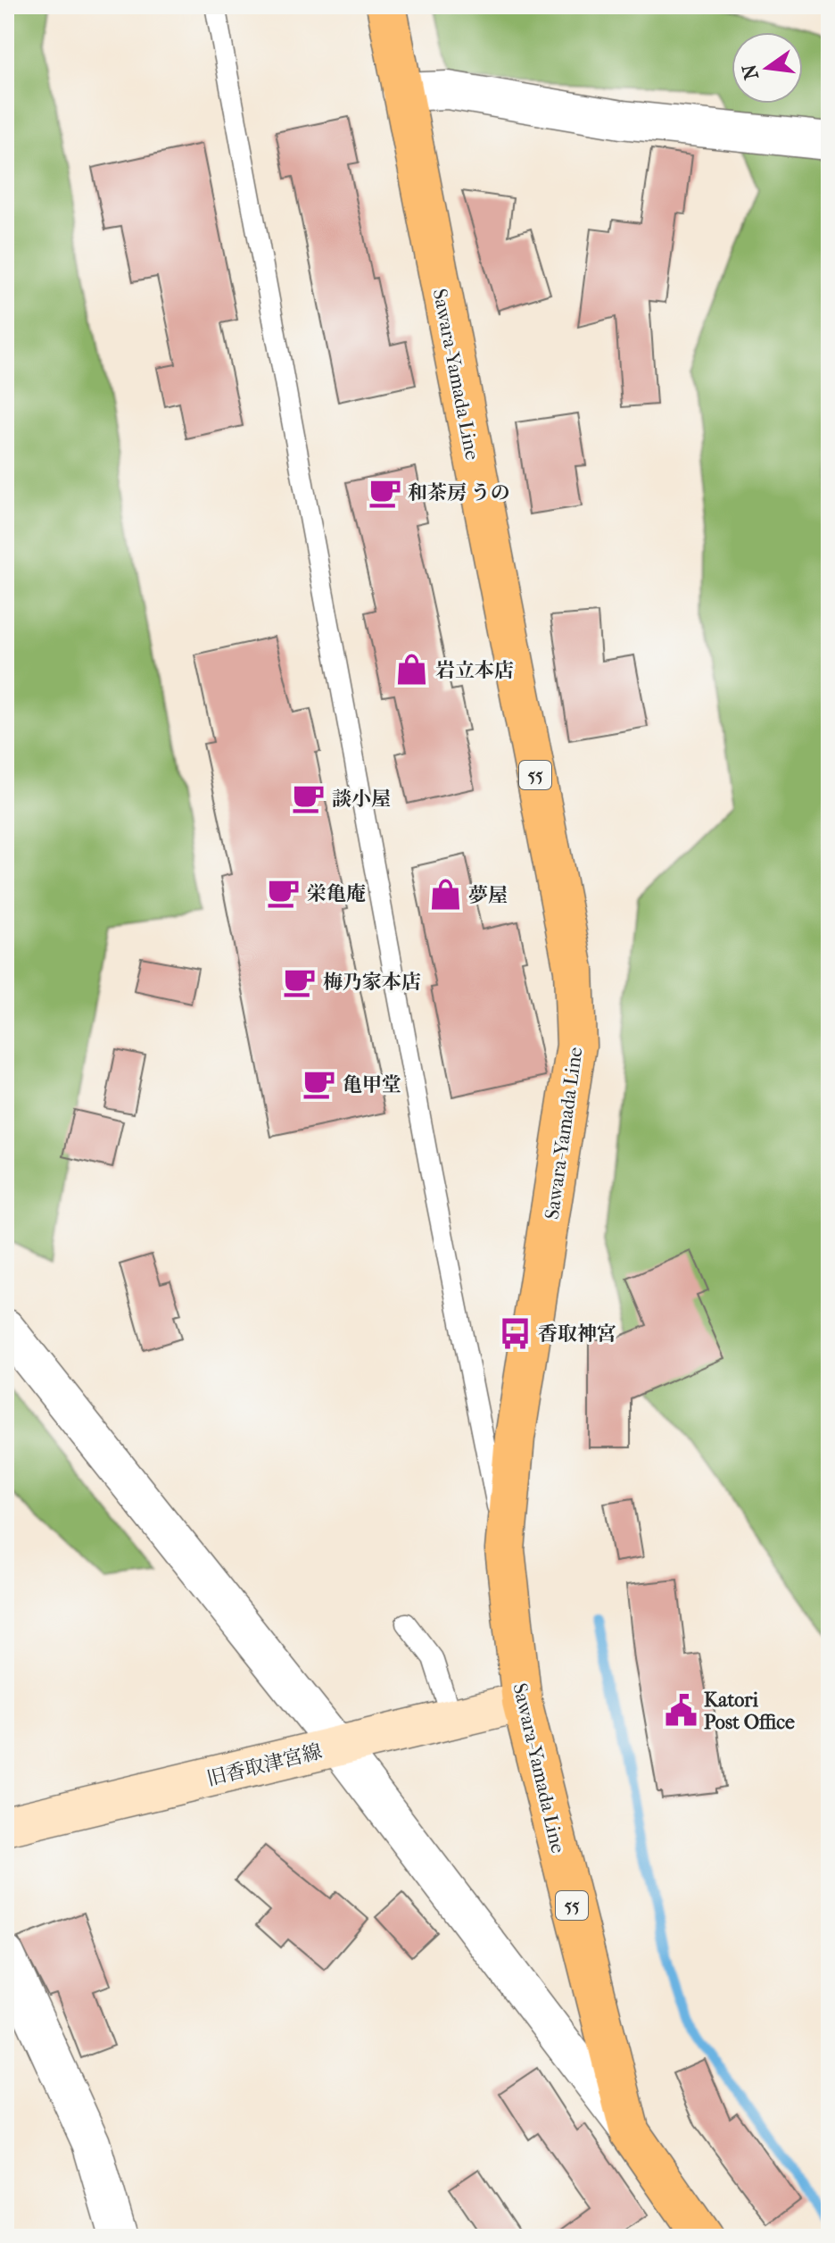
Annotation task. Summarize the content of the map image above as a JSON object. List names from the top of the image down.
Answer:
{
  "streets": {
    "main road": ["Sawara-Yamada Line", "55"],
    "street": ["旧香取津宮線"]
  },
  "crossings": [
    ["Sawara-Yamada Line", "旧香取津宮線"]
  ],
  "places": {
    "cafe": [
      "和茶房 うの",
      "談小屋",
      "栄亀庵",
      "梅乃家本店",
      "亀甲堂"
    ],
    "shop": ["岩立本店", "夢屋"],
    "bus stop": ["香取神宮"],
    "public building": ["Katori Post Office"]
  },
  "north": "left"
}
